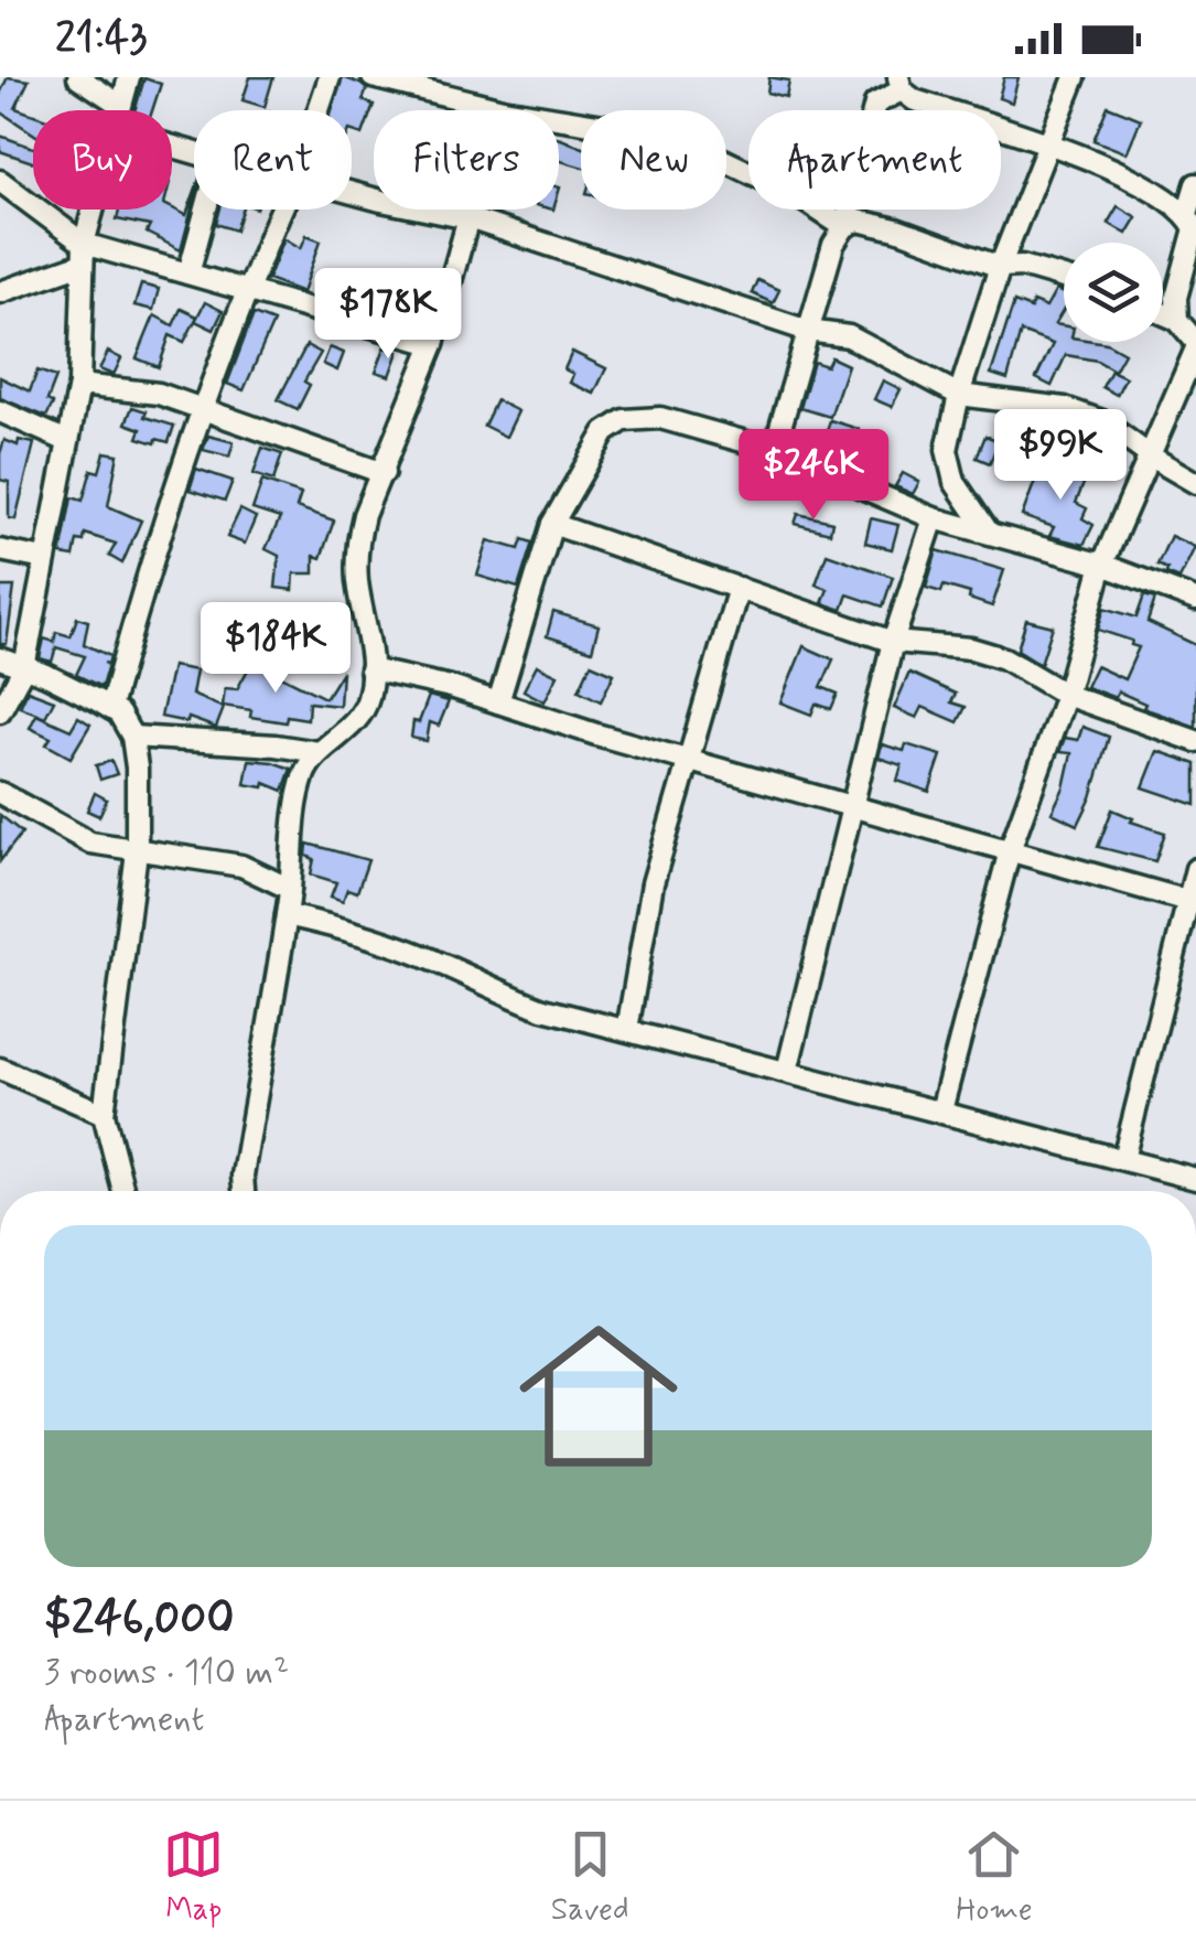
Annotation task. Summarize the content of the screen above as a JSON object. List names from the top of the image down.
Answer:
{
  "page": {
    "status": "21:43",
    "chip": [
      "Buy",
      "Rent",
      "Filters",
      "New",
      "Apartment"
    ],
    "price": [
      "$178K",
      "$99K",
      "$246K",
      "$184K"
    ],
    "list": [
      {
        "name": "$246,000",
        "note": "3 rooms · 110 m² · Apartment"
      }
    ],
    "tabs": ["Map", "Saved", "Home"]
  }
}
